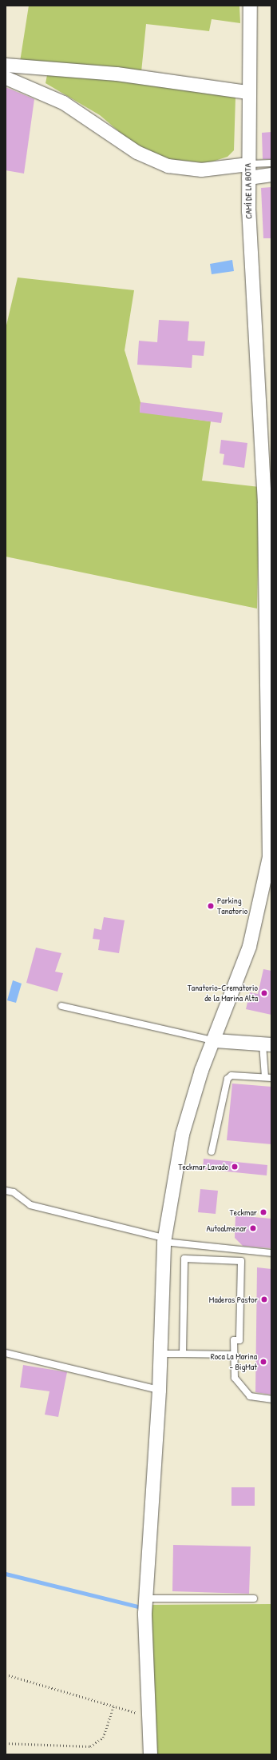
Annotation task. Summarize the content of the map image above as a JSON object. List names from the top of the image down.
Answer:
{
  "streets": {
    "street": ["CAMÍ DE LA BOTA"]
  },
  "places": [
    "Parking Tanatorio",
    "Tanatorio-Crematorio de la Marina Alta",
    "Teckmar Lavado",
    "Teckmar",
    "Autoalmenar",
    "Maderas Pastor",
    "Roca La Marina - BigMat"
  ]
}
